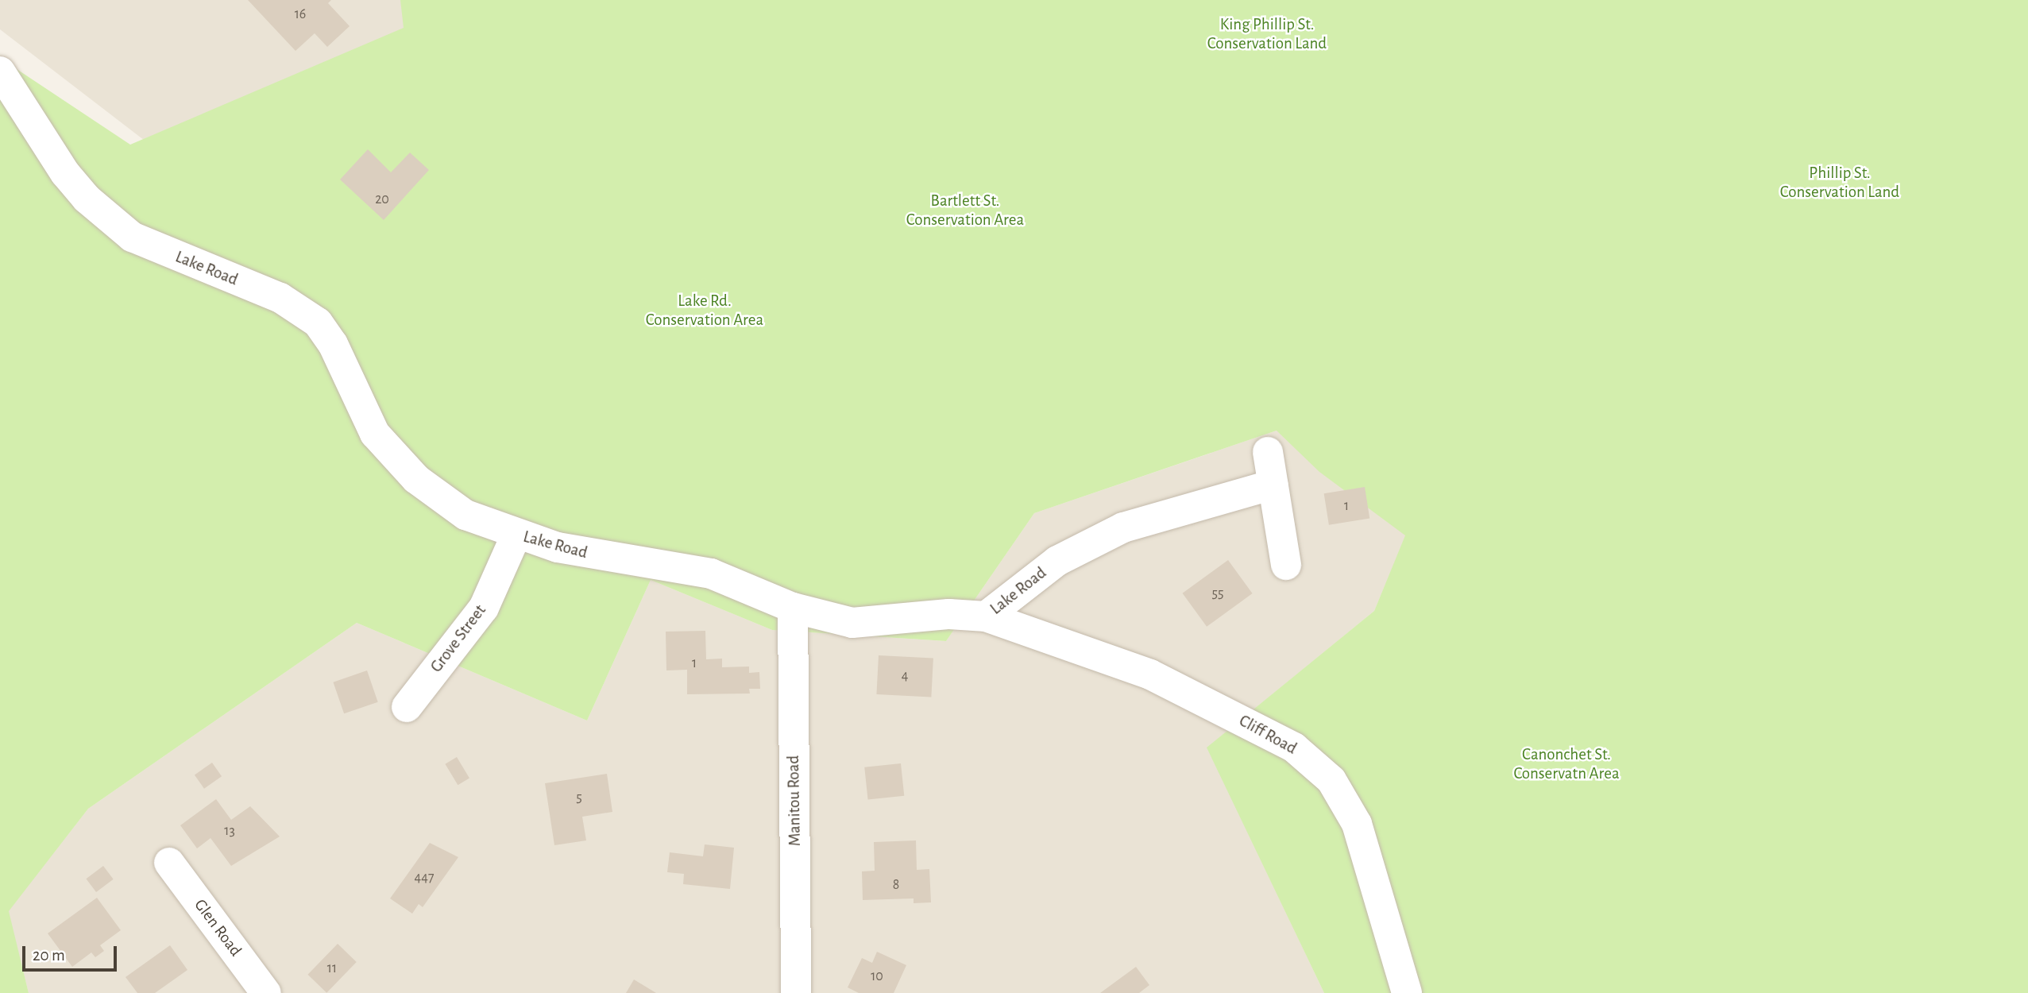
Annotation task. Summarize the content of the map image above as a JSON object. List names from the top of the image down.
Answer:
{
  "streets": {
    "street": [
      "Lake Road",
      "Grove Street",
      "Cliff Road",
      "Manitou Road",
      "Glen Road"
    ]
  },
  "crossings": [
    ["Lake Road", "Grove Street"],
    ["Lake Road", "Cliff Road"],
    ["Lake Road", "Manitou Road"]
  ],
  "parks": [
    "King Phillip St. Conservation Land",
    "Phillip St. Conservation Land",
    "Bartlett St. Conservation Area",
    "Lake Rd. Conservation Area",
    "Canonchet St. Conservatn Area"
  ],
  "house_numbers": [
    "16",
    "20",
    "1",
    "55",
    "1",
    "4",
    "5",
    "13",
    "447",
    "8",
    "11",
    "10"
  ],
  "scale_bar": "20 m"
}
